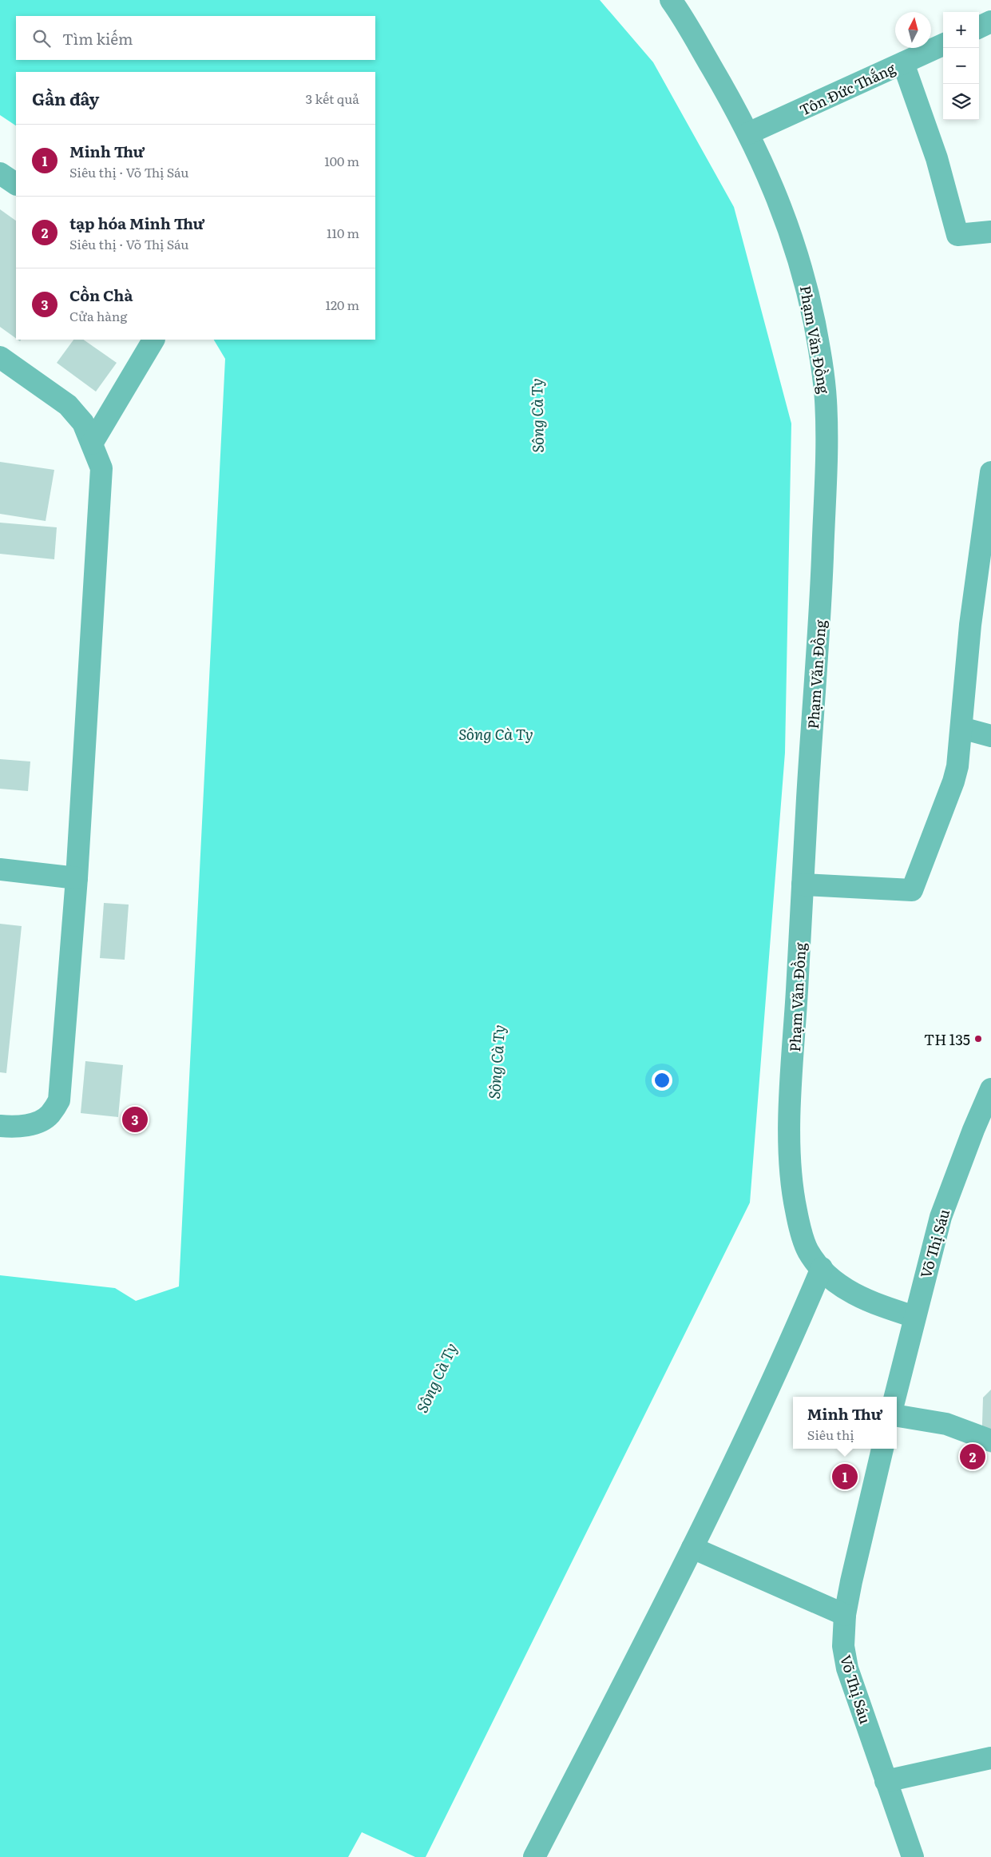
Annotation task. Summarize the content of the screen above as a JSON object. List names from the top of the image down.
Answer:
{
  "streets": {
    "street": ["Tôn Đức Thắng", "Phạm Văn Đồng", "Võ Thị Sáu"]
  },
  "crossings": [
    ["Tôn Đức Thắng", "Phạm Văn Đồng"],
    ["Phạm Văn Đồng", "Võ Thị Sáu"]
  ],
  "water": ["Sông Cà Ty"],
  "places": ["TH 135"],
  "north": "top",
  "page": {
    "map_buttons": ["+", "−"],
    "search": "Tìm kiếm",
    "heading": ["Gần đây", "3 kết quả"],
    "list": [
      {
        "mark": "1",
        "name": "Minh Thư",
        "note": "Siêu thị · Võ Thị Sáu",
        "value": "100 m"
      },
      {
        "mark": "2",
        "name": "tạp hóa Minh Thư",
        "note": "Siêu thị · Võ Thị Sáu",
        "value": "110 m"
      },
      {
        "mark": "3",
        "name": "Cồn Chà",
        "note": "Cửa hàng",
        "value": "120 m"
      }
    ],
    "pins": ["3", "2", "1"],
    "popup": ["Minh Thư", "Siêu thị"]
  }
}
